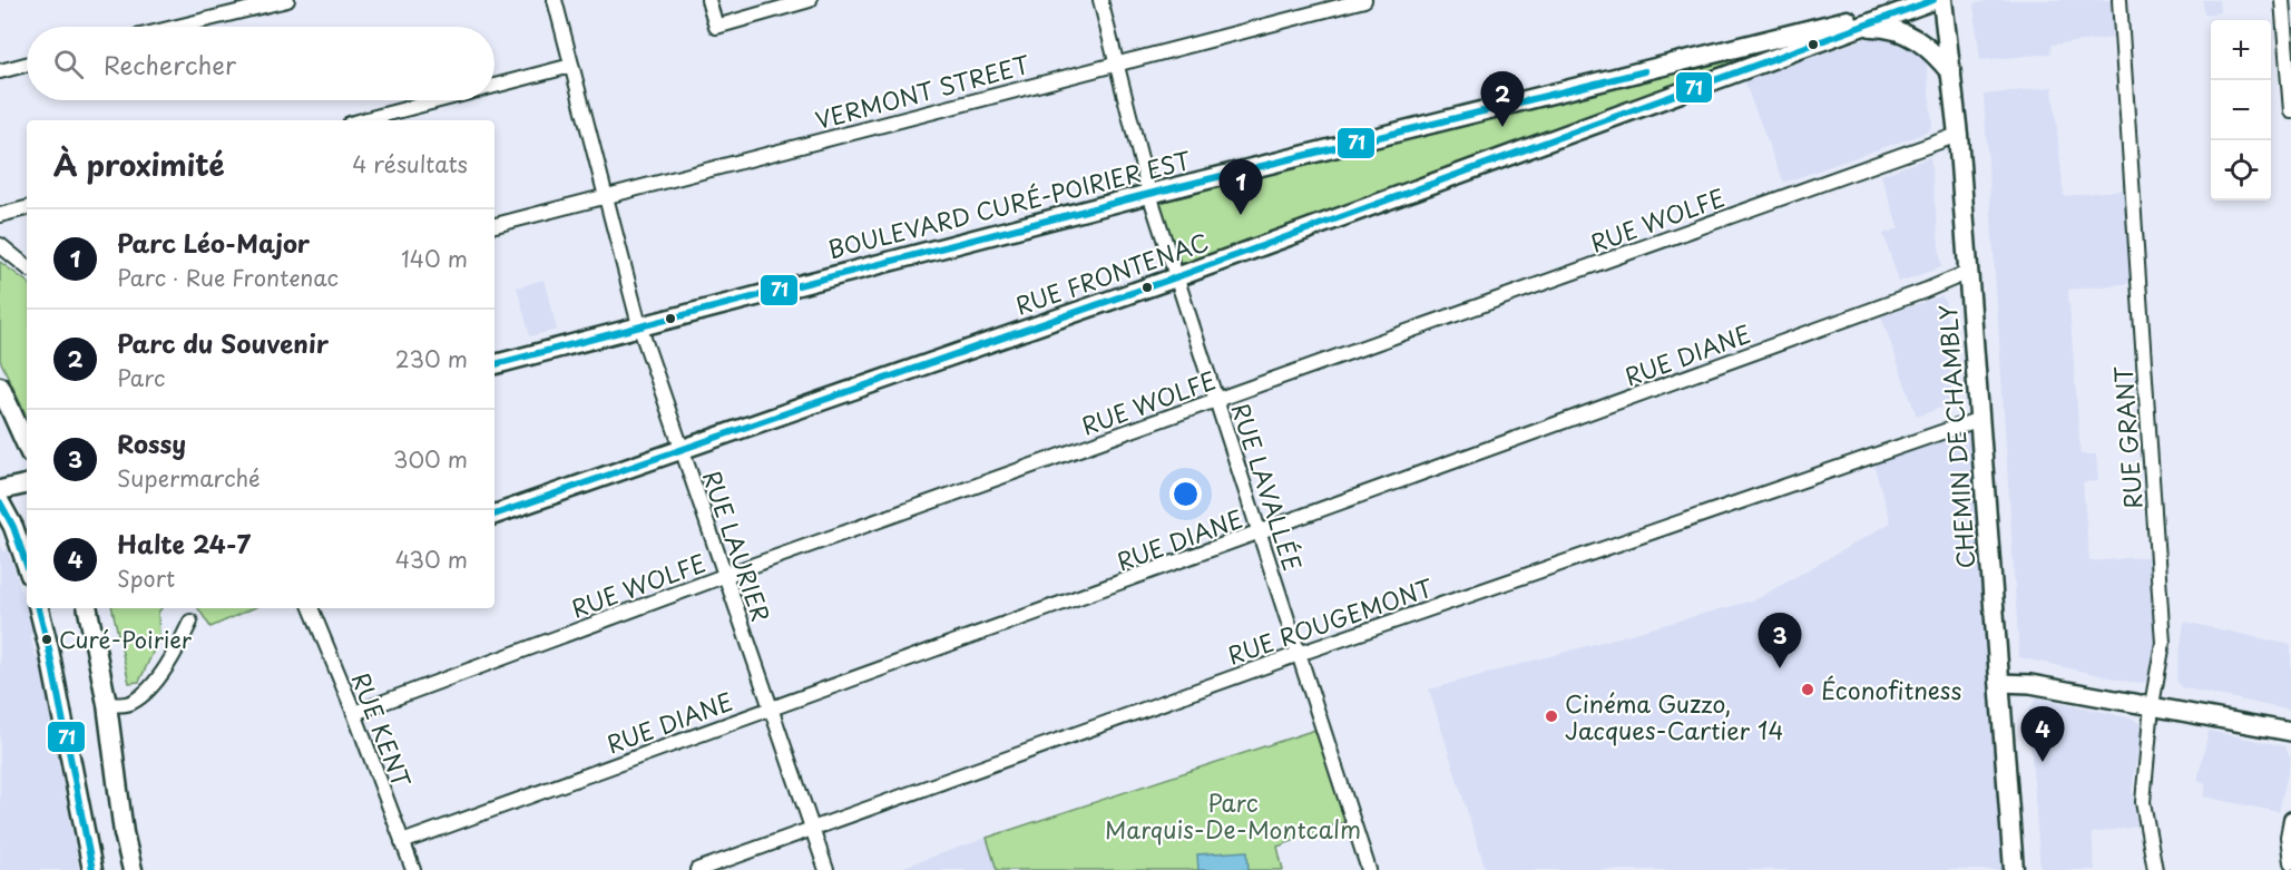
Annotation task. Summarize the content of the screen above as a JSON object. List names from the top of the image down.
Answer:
{
  "streets": {
    "main road": ["BOULEVARD CURÉ-POIRIER EST", "RUE FRONTENAC", "CHEMIN DE CHAMBLY"],
    "street": [
      "VERMONT STREET",
      "RUE WOLFE",
      "RUE DIANE",
      "RUE GRANT",
      "RUE LAVALLÉE",
      "RUE LAURIER",
      "RUE ROUGEMONT",
      "RUE KENT"
    ]
  },
  "crossings": [
    ["VERMONT STREET", "RUE LAVALLÉE"],
    ["VERMONT STREET", "RUE LAURIER"],
    ["BOULEVARD CURÉ-POIRIER EST", "RUE FRONTENAC"],
    ["BOULEVARD CURÉ-POIRIER EST", "RUE LAVALLÉE"],
    ["BOULEVARD CURÉ-POIRIER EST", "RUE LAURIER"],
    ["RUE WOLFE", "CHEMIN DE CHAMBLY"],
    ["RUE WOLFE", "RUE LAVALLÉE"],
    ["RUE WOLFE", "RUE LAURIER"],
    ["RUE WOLFE", "RUE KENT"],
    ["RUE FRONTENAC", "RUE LAVALLÉE"],
    ["RUE FRONTENAC", "RUE LAURIER"],
    ["RUE DIANE", "CHEMIN DE CHAMBLY"],
    ["RUE DIANE", "RUE LAVALLÉE"],
    ["RUE DIANE", "RUE LAURIER"],
    ["RUE DIANE", "RUE KENT"],
    ["CHEMIN DE CHAMBLY", "RUE ROUGEMONT"],
    ["RUE LAVALLÉE", "RUE ROUGEMONT"],
    ["RUE LAURIER", "RUE ROUGEMONT"]
  ],
  "parks": ["Parc Marquis-De-Montcalm"],
  "places": ["Curé-Poirier", "Éconofitness", "Cinéma Guzzo, Jacques-Cartier 14"],
  "lines": ["transit line 71"],
  "page": {
    "map_buttons": ["+", "−"],
    "search": "Rechercher",
    "pins": [
      "2",
      "1",
      "3",
      "4"
    ],
    "heading": ["À proximité", "4 résultats"],
    "list": [
      {
        "mark": "1",
        "name": "Parc Léo-Major",
        "note": "Parc · Rue Frontenac",
        "value": "140 m"
      },
      {
        "mark": "2",
        "name": "Parc du Souvenir",
        "note": "Parc",
        "value": "230 m"
      },
      {
        "mark": "3",
        "name": "Rossy",
        "note": "Supermarché",
        "value": "300 m"
      },
      {
        "mark": "4",
        "name": "Halte 24-7",
        "note": "Sport",
        "value": "430 m"
      }
    ]
  }
}
